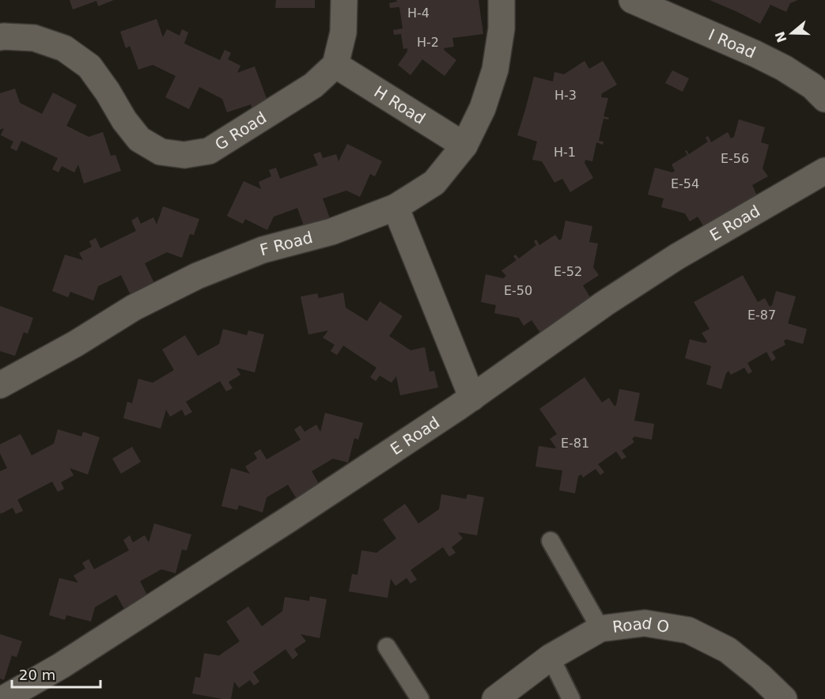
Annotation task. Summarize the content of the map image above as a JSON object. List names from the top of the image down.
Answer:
{
  "streets": {
    "street": [
      "I Road",
      "H Road",
      "G Road",
      "E Road",
      "F Road",
      "Road O"
    ]
  },
  "crossings": [
    ["H Road", "G Road"]
  ],
  "house_numbers": [
    "H-4",
    "H-2",
    "H-3",
    "H-1",
    "E-56",
    "E-54",
    "E-52",
    "E-50",
    "E-87",
    "E-81"
  ],
  "scale_bar": "20 m",
  "north": "left"
}
